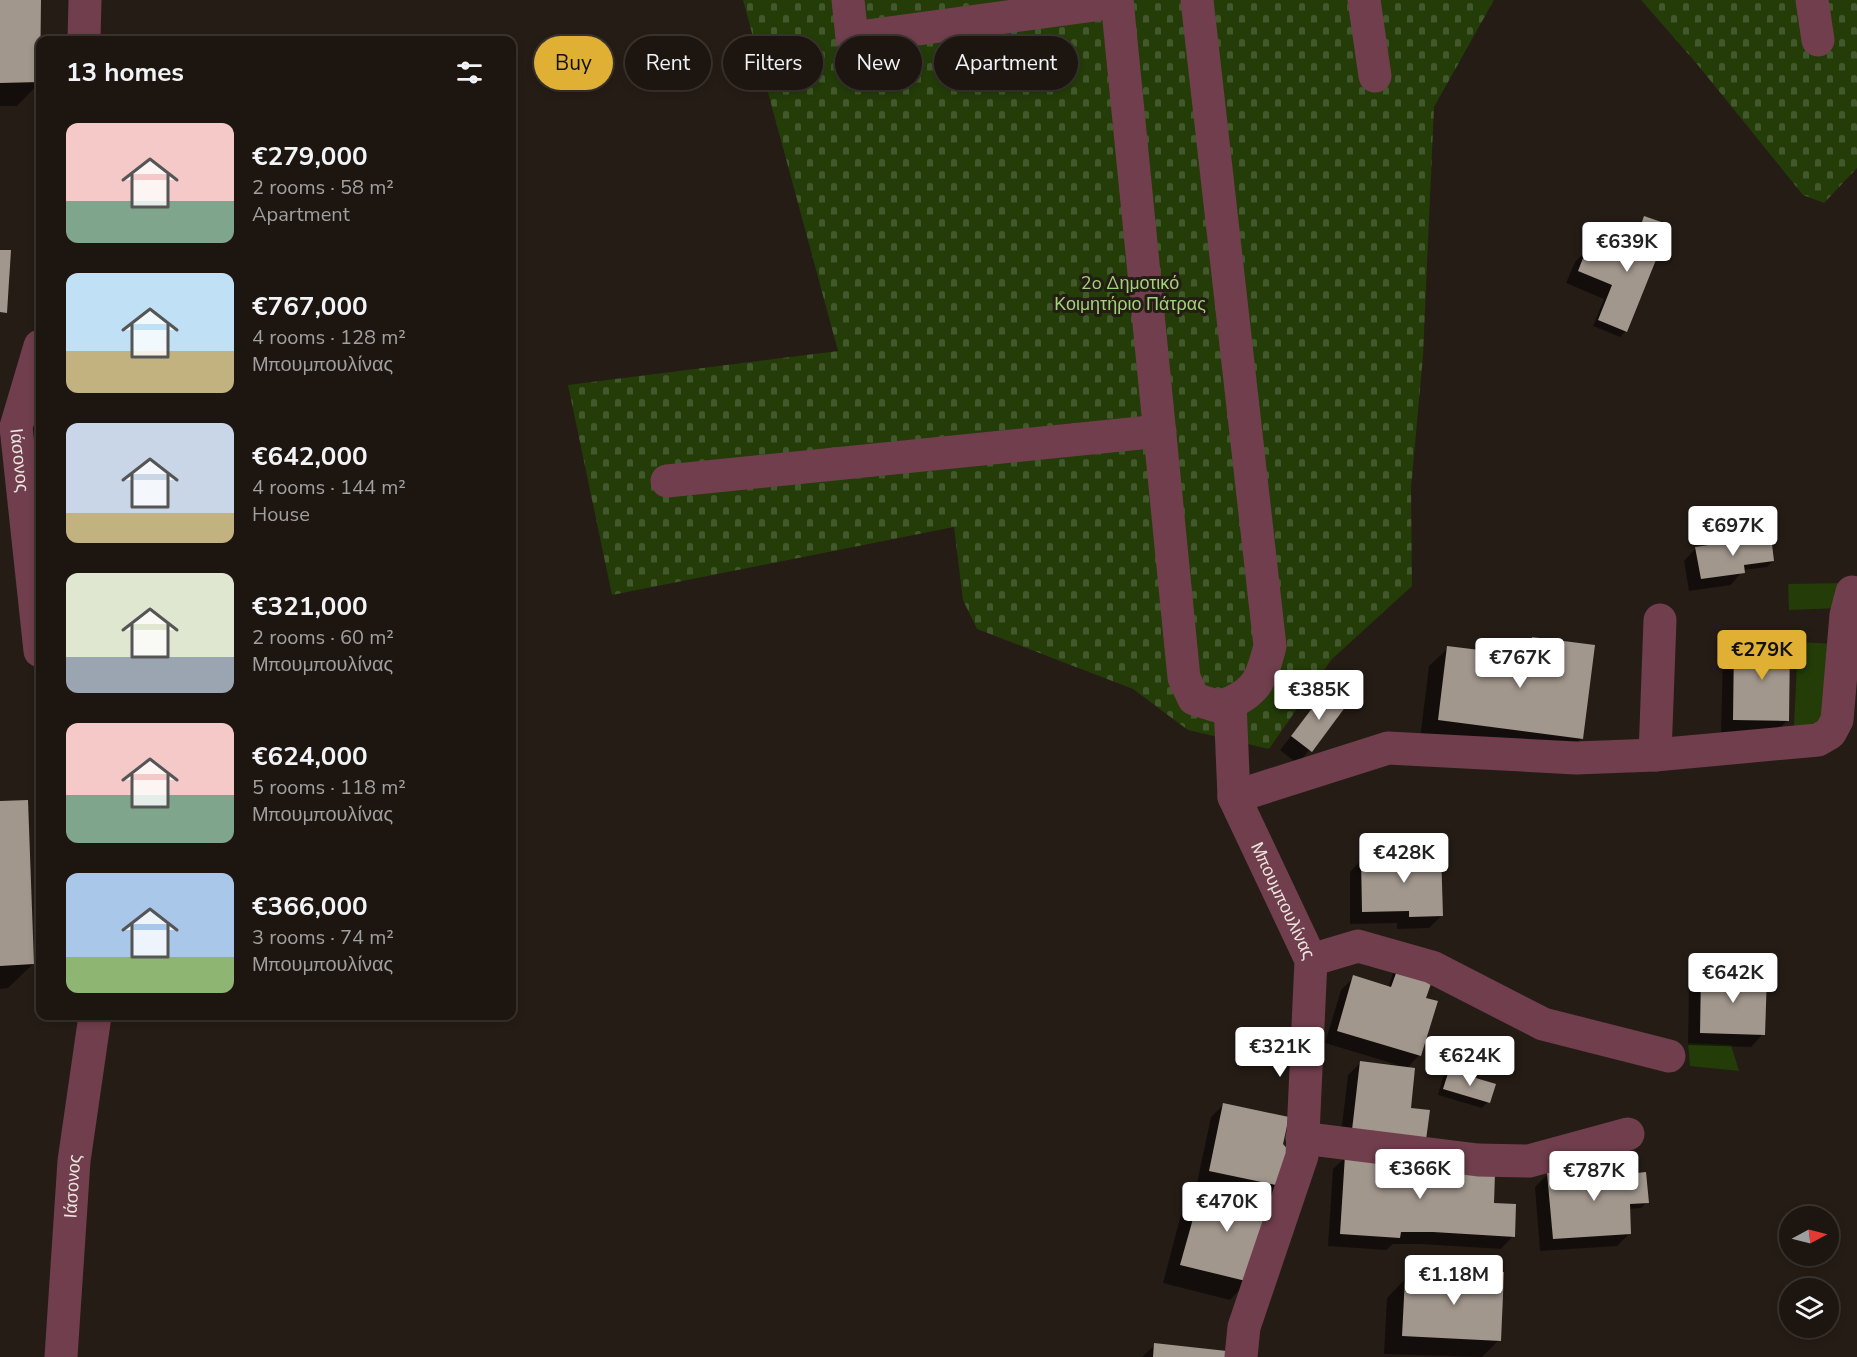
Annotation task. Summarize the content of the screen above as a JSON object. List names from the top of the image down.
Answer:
{
  "streets": {
    "street": ["Ιάσονος", "Μπουμπουλίνας"]
  },
  "parks": ["2o Δημοτικό Κοιμητήριο Πάτρας"],
  "north": "right",
  "page": {
    "chip": [
      "Buy",
      "Rent",
      "Filters",
      "New",
      "Apartment"
    ],
    "heading": "13 homes",
    "list": [
      {
        "name": "€279,000",
        "note": "2 rooms · 58 m² · Apartment"
      },
      {
        "name": "€767,000",
        "note": "4 rooms · 128 m² · Μπουμπουλίνας"
      },
      {
        "name": "€642,000",
        "note": "4 rooms · 144 m² · House"
      },
      {
        "name": "€321,000",
        "note": "2 rooms · 60 m² · Μπουμπουλίνας"
      },
      {
        "name": "€624,000",
        "note": "5 rooms · 118 m² · Μπουμπουλίνας"
      },
      {
        "name": "€366,000",
        "note": "3 rooms · 74 m² · Μπουμπουλίνας"
      }
    ],
    "price": [
      "€639K",
      "€697K",
      "€279K",
      "€767K",
      "€385K",
      "€428K",
      "€642K",
      "€321K",
      "€624K",
      "€366K",
      "€787K",
      "€470K",
      "€1.18M"
    ]
  }
}
